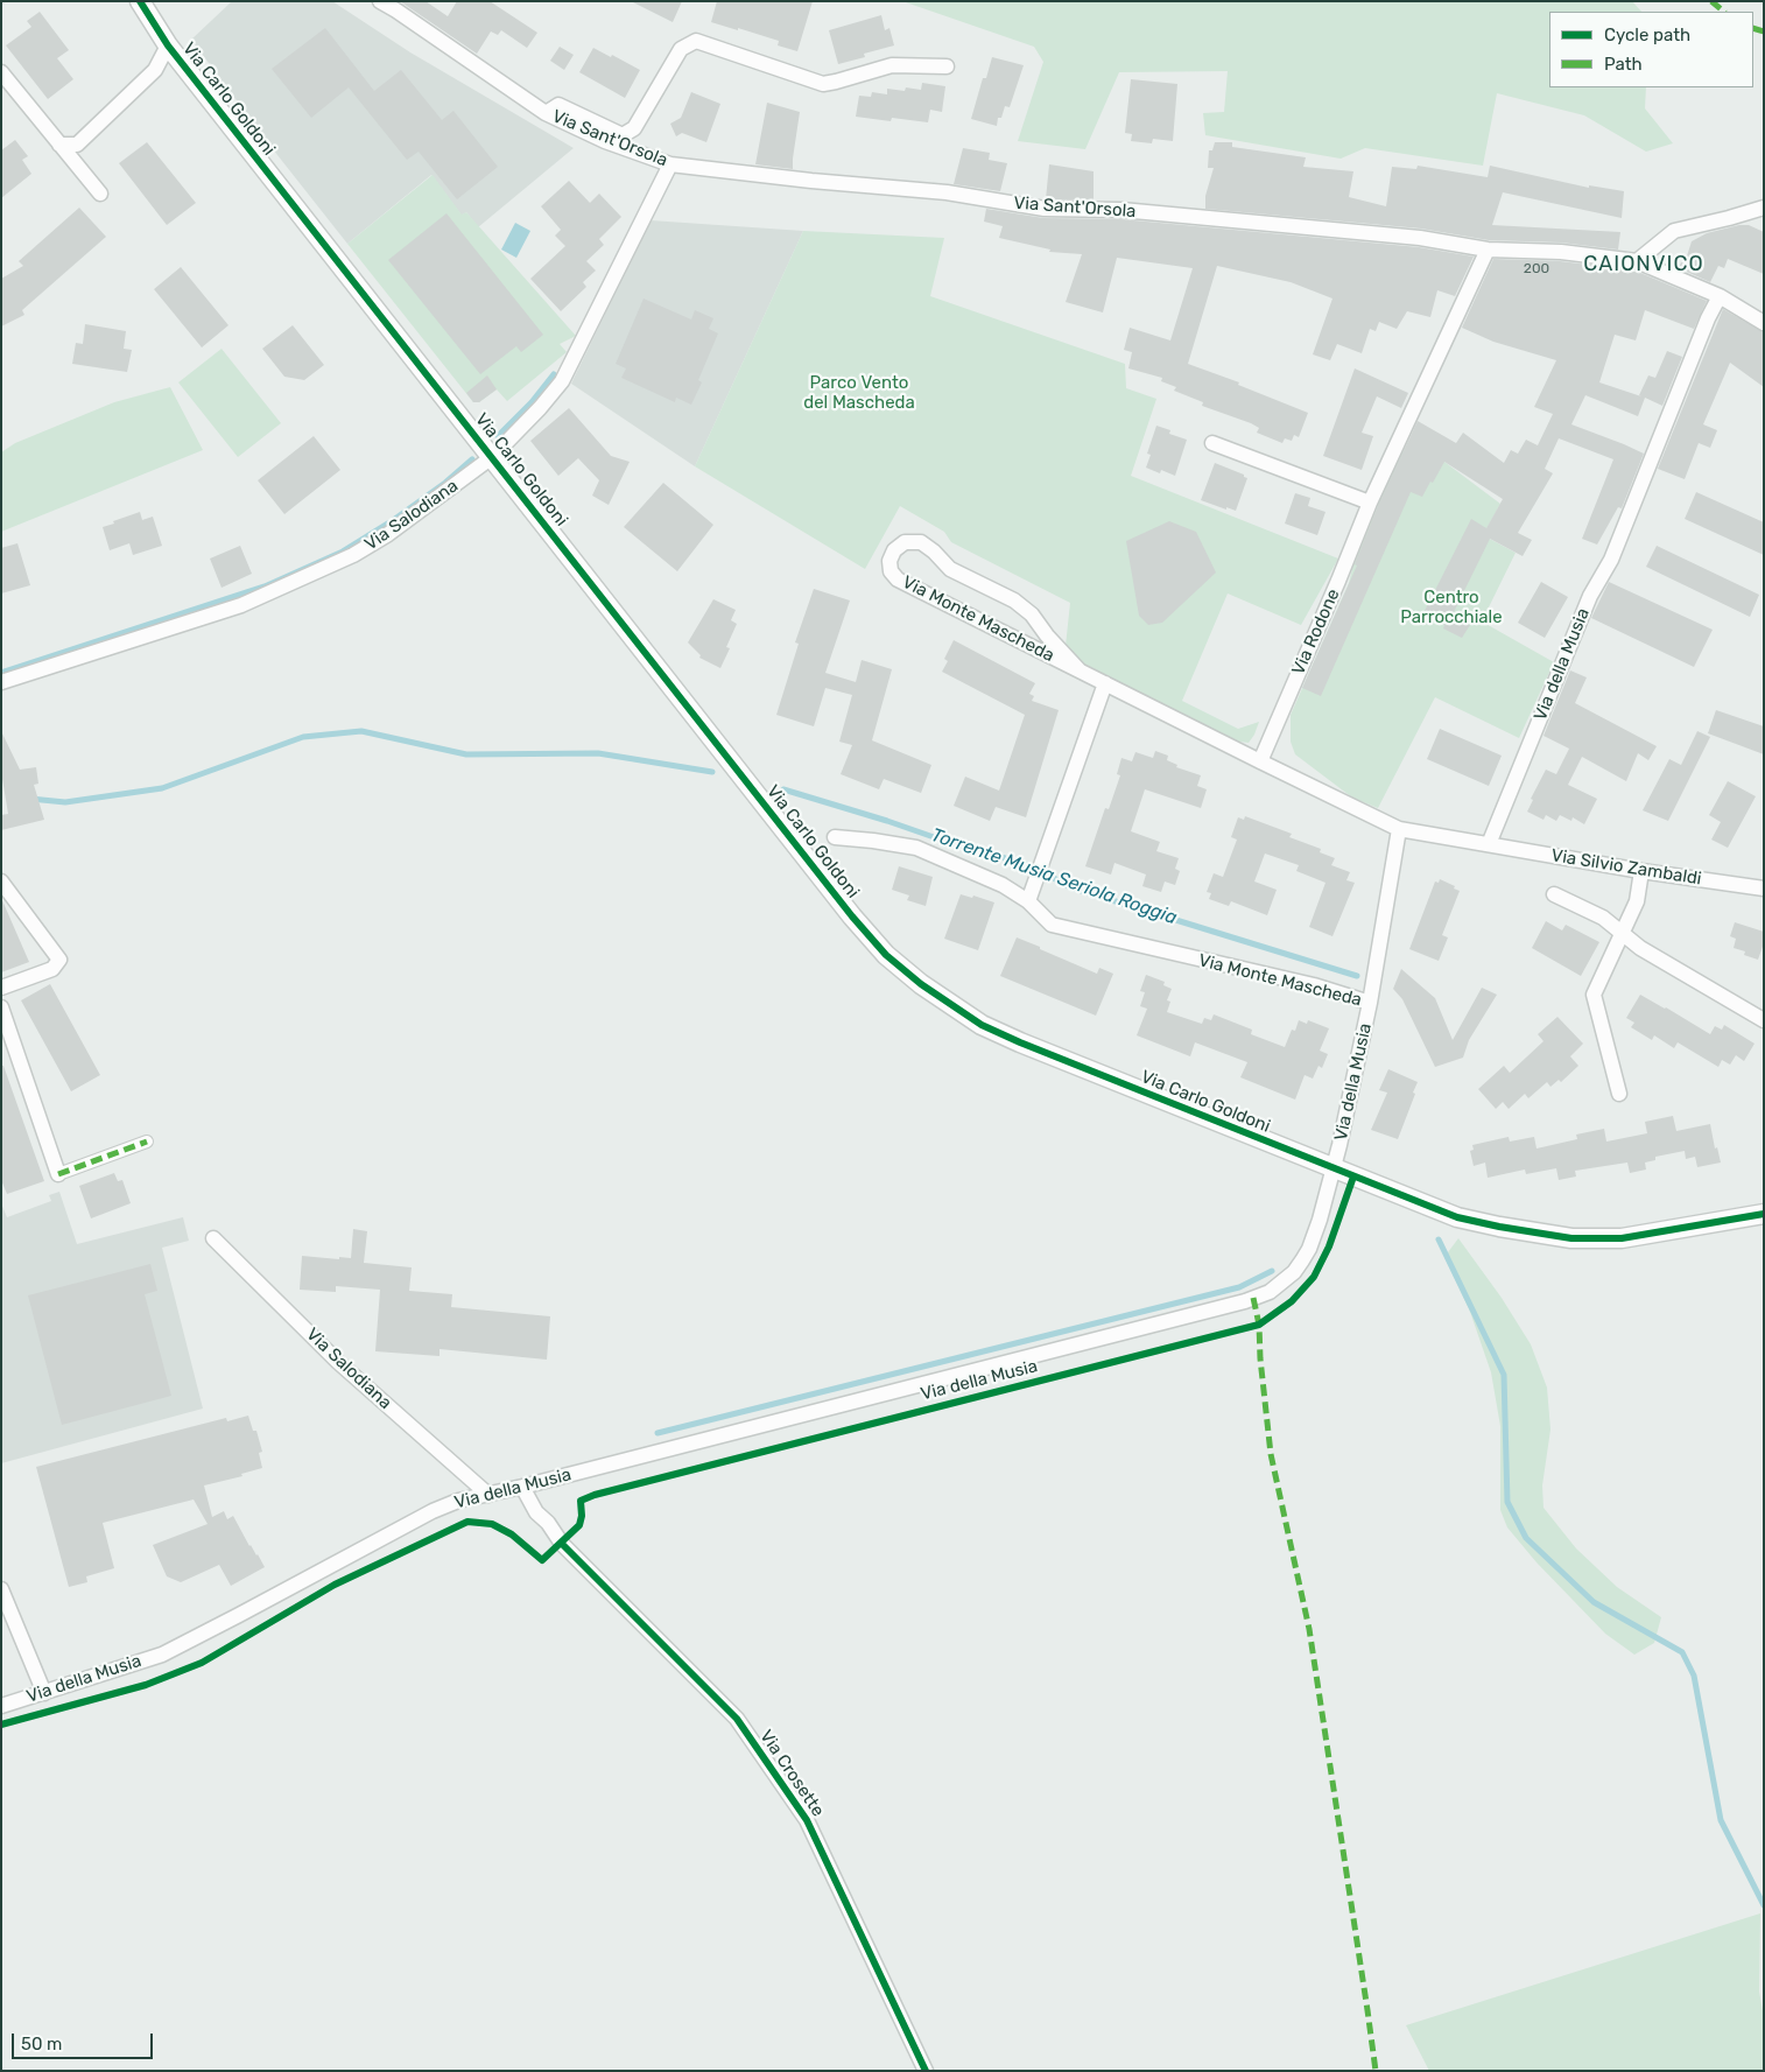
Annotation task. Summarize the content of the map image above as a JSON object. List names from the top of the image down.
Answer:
{
  "streets": {
    "street": [
      "Via Carlo Goldoni",
      "Via Sant'Orsola",
      "Via Salodiana",
      "Via Monte Mascheda",
      "Via Rodone",
      "Via della Musia",
      "Via Silvio Zambaldi",
      "Via Crosette"
    ]
  },
  "crossings": [
    ["Via Carlo Goldoni", "Via Salodiana"],
    ["Via Carlo Goldoni", "Via della Musia"],
    ["Via Sant'Orsola", "Via Salodiana"],
    ["Via Sant'Orsola", "Via Rodone"],
    ["Via Sant'Orsola", "Via della Musia"],
    ["Via Salodiana", "Via della Musia"],
    ["Via Monte Mascheda", "Via Rodone"],
    ["Via Monte Mascheda", "Via della Musia"],
    ["Via della Musia", "Via Silvio Zambaldi"],
    ["Via della Musia", "Via Crosette"]
  ],
  "districts": ["CAIONVICO"],
  "water": ["Torrente Musia Seriola Roggia"],
  "parks": ["Parco Vento del Mascheda", "Centro Parrocchiale"],
  "house_numbers": ["200"],
  "legend": ["Cycle path", "Path"],
  "scale_bar": "50 m"
}
